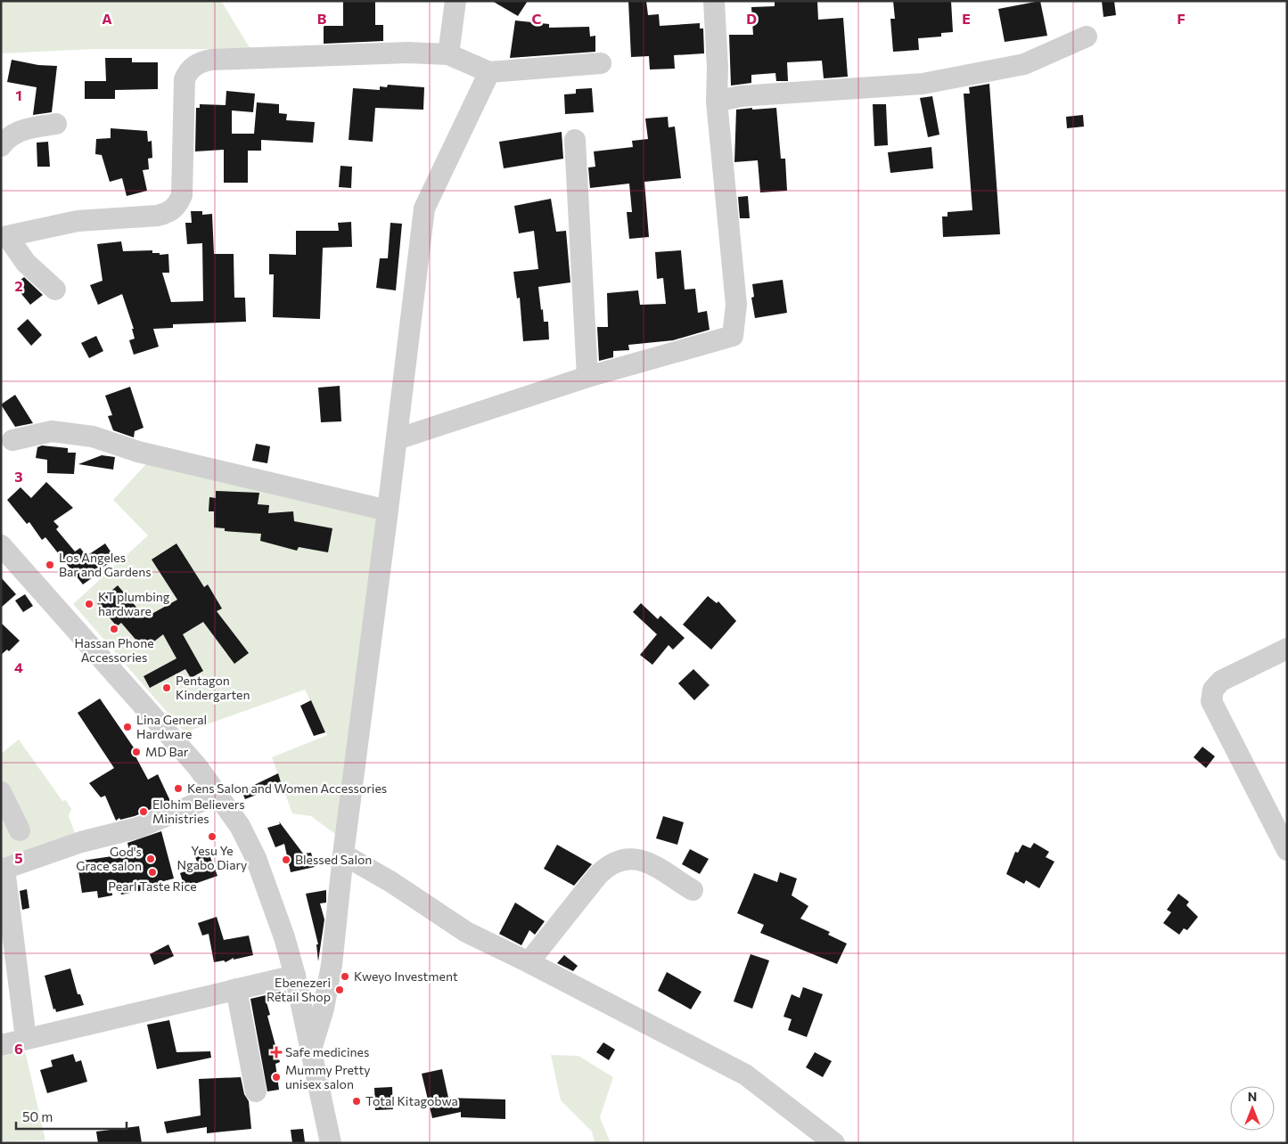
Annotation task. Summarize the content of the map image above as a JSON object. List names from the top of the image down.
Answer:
{
  "places": {
    "other": [
      "Los Angeles Bar and Gardens",
      "KT plumbing hardware",
      "Hassan Phone Accessories",
      "Pentagon Kindergarten",
      "Lina General Hardware",
      "MD Bar",
      "Kens Salon and Women Accessories",
      "Elohim Believers Ministries",
      "Yesu Ye Ngabo Diary",
      "God's Grace salon",
      "Blessed Salon",
      "Pearl Taste Rice",
      "Kweyo Investment",
      "Ebenezeri Retail Shop",
      "Mummy Pretty unisex salon",
      "Total Kitagobwa"
    ],
    "health": ["Safe medicines"]
  },
  "scale_bar": "50 m",
  "north": "top",
  "grid": {
    "columns": [
      "A",
      "B",
      "C",
      "D",
      "E",
      "F"
    ],
    "rows": [
      "1",
      "2",
      "3",
      "4",
      "5",
      "6"
    ]
  }
}
